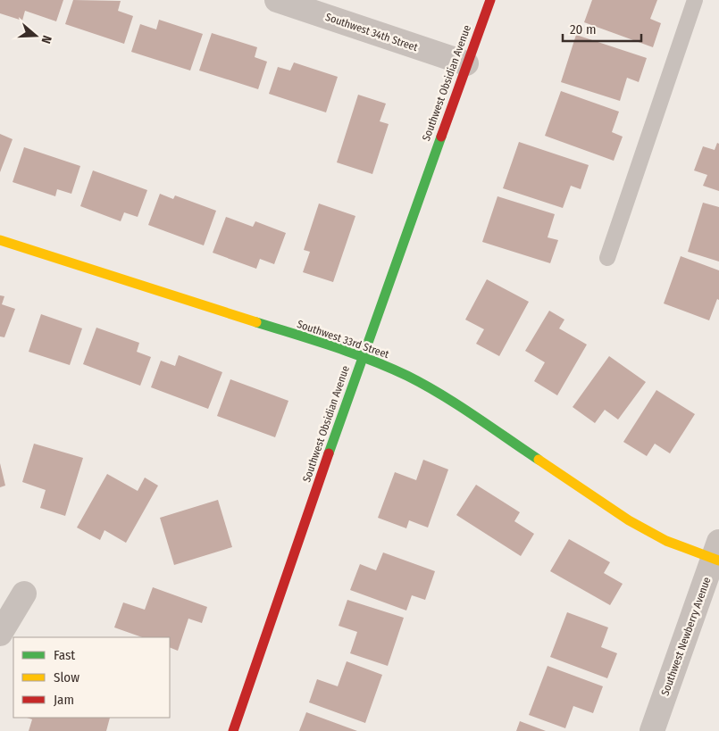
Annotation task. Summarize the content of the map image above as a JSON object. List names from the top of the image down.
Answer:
{
  "streets": {
    "street": [
      "Southwest 34th Street",
      "Southwest Obsidian Avenue",
      "Southwest 33rd Street",
      "Southwest Newberry Avenue"
    ]
  },
  "crossings": [
    ["Southwest 34th Street", "Southwest Obsidian Avenue"],
    ["Southwest Obsidian Avenue", "Southwest 33rd Street"],
    ["Southwest 33rd Street", "Southwest Newberry Avenue"]
  ],
  "legend": ["Fast", "Slow", "Jam"],
  "scale_bar": "20 m",
  "north": "right"
}
